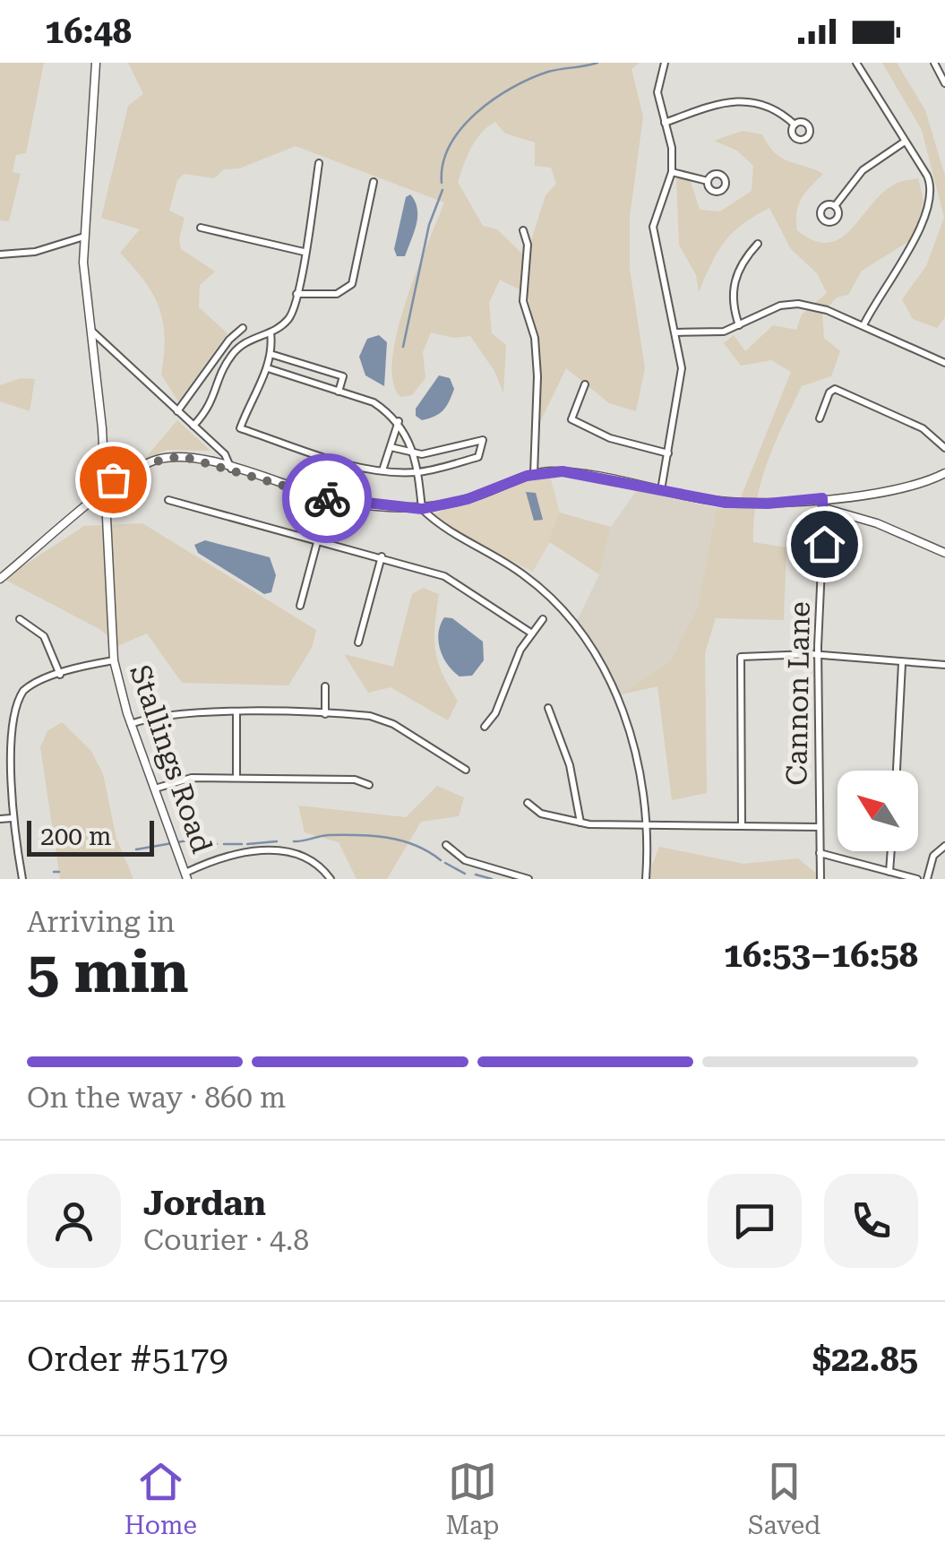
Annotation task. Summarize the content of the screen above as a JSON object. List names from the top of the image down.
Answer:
{
  "streets": {
    "street": ["Cannon Lane", "Stallings Road"]
  },
  "scale_bar": "200 m",
  "north": "top left",
  "page": {
    "status": "16:48",
    "scale": "200 m",
    "heading": ["5 min", "Arriving in", "16:53–16:58"],
    "panel": [
      "Jordan",
      "Courier · 4.8",
      "Order #5179",
      "$22.85"
    ],
    "bar": "On the way · 860 m",
    "tabs": ["Home", "Map", "Saved"]
  }
}
